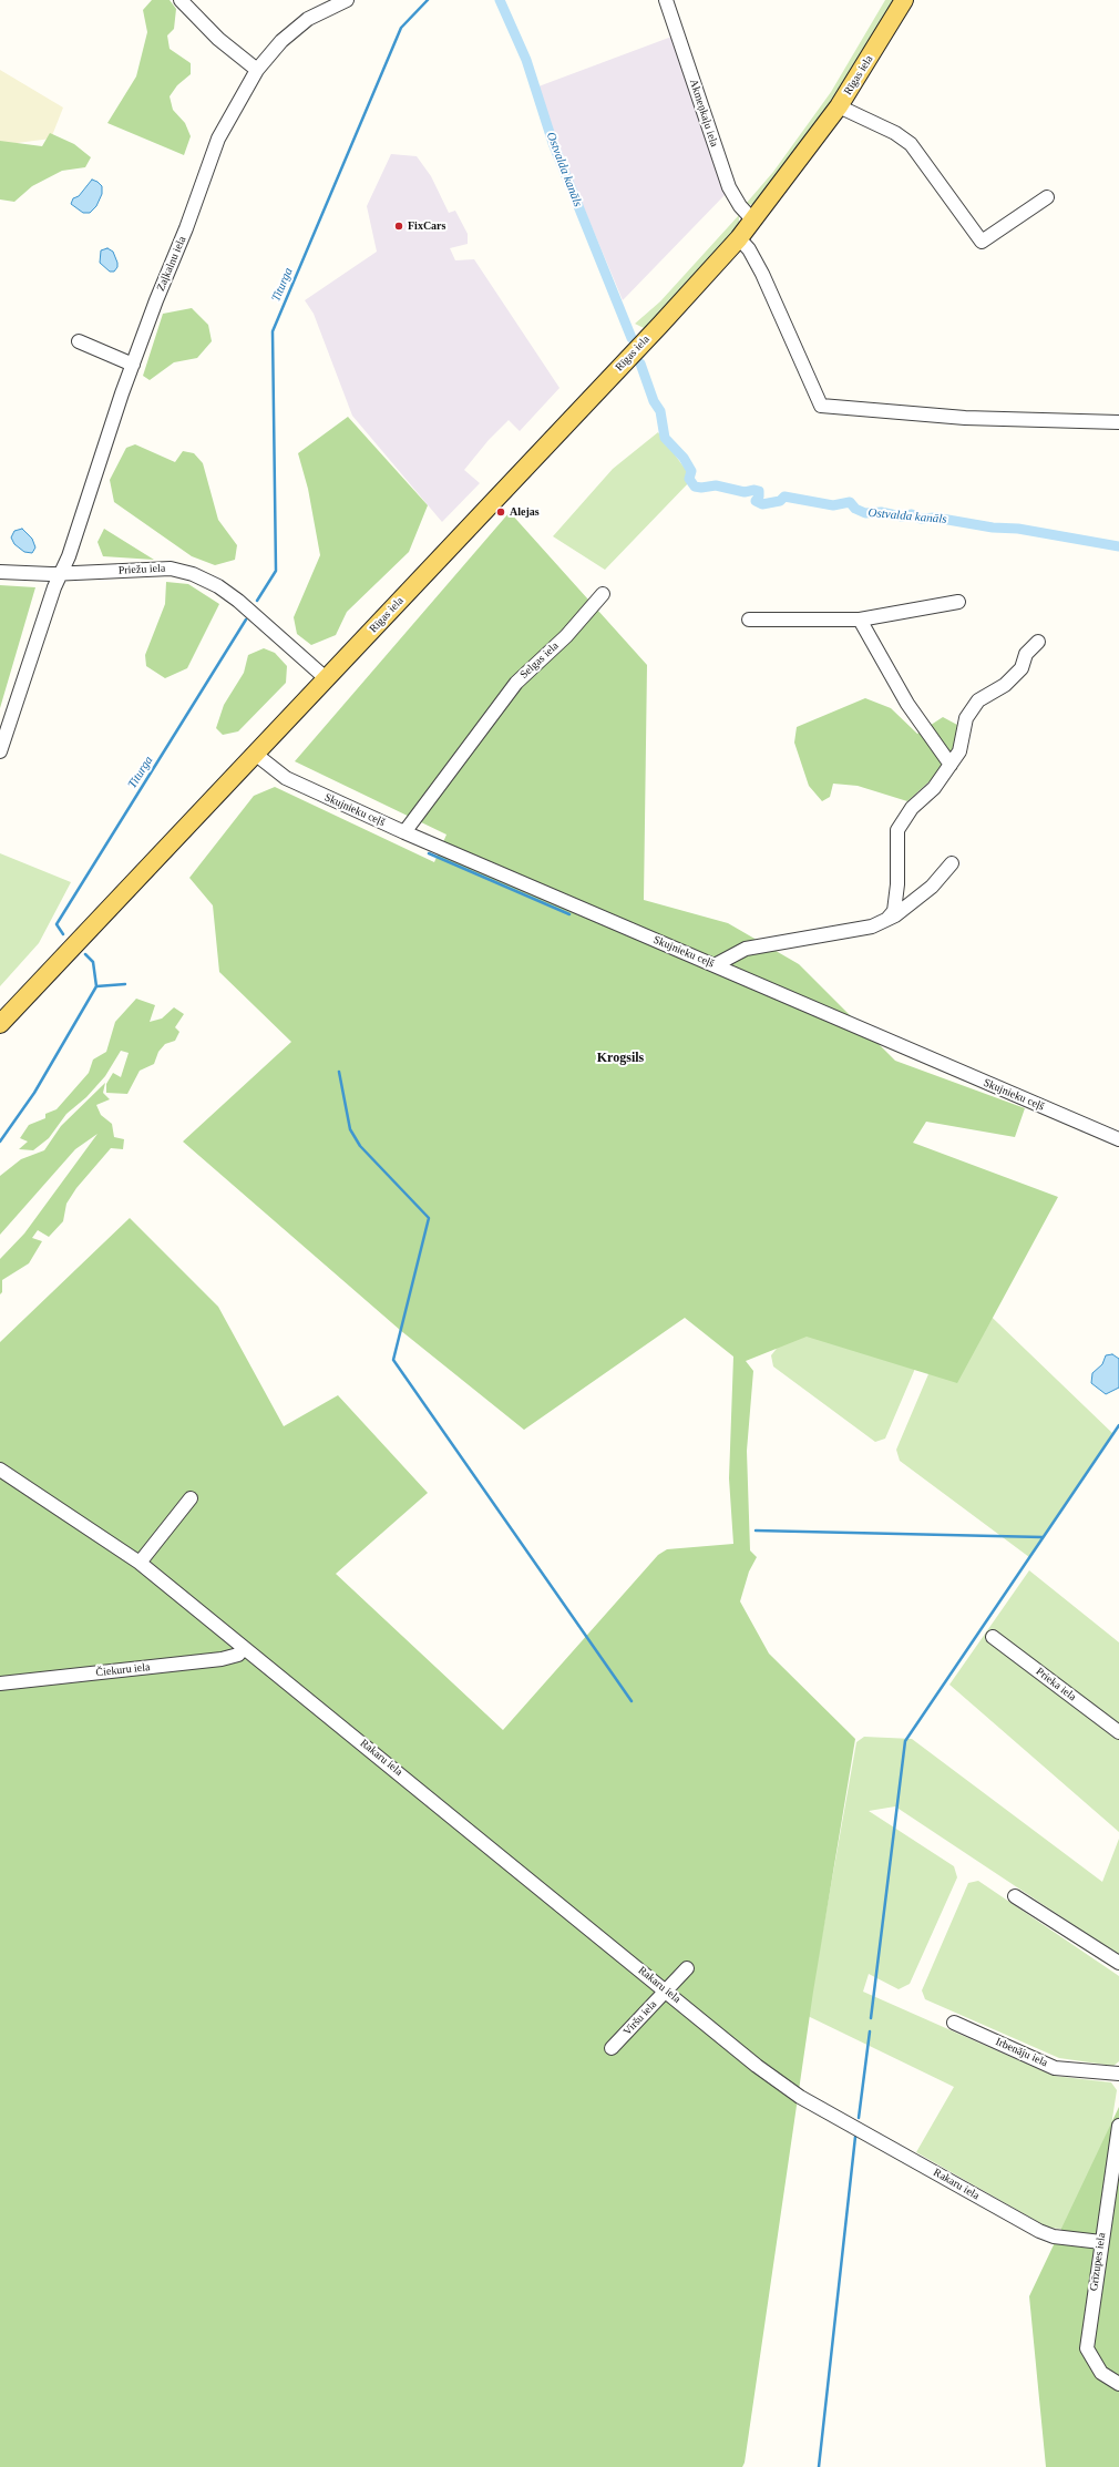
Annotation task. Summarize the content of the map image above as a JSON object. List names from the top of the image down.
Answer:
{
  "streets": {
    "main road": ["Rīgas iela"],
    "street": [
      "Akmeņkaļu iela",
      "Zaļkalnu iela",
      "Priežu iela",
      "Selgas iela",
      "Skujnieku ceļš",
      "Čiekuru iela",
      "Prieka iela",
      "Rakaru iela",
      "Viršu iela",
      "Irbenāju iela",
      "Grīzupes iela"
    ]
  },
  "crossings": [
    ["Rīgas iela", "Akmeņkaļu iela"],
    ["Rīgas iela", "Priežu iela"],
    ["Rīgas iela", "Skujnieku ceļš"],
    ["Zaļkalnu iela", "Priežu iela"],
    ["Selgas iela", "Skujnieku ceļš"],
    ["Čiekuru iela", "Rakaru iela"],
    ["Rakaru iela", "Viršu iela"],
    ["Rakaru iela", "Grīzupes iela"]
  ],
  "districts": ["Krogsils"],
  "water": ["Ostvalda kanāls", "Titurga"],
  "places": ["FixCars", "Alejas"]
}
